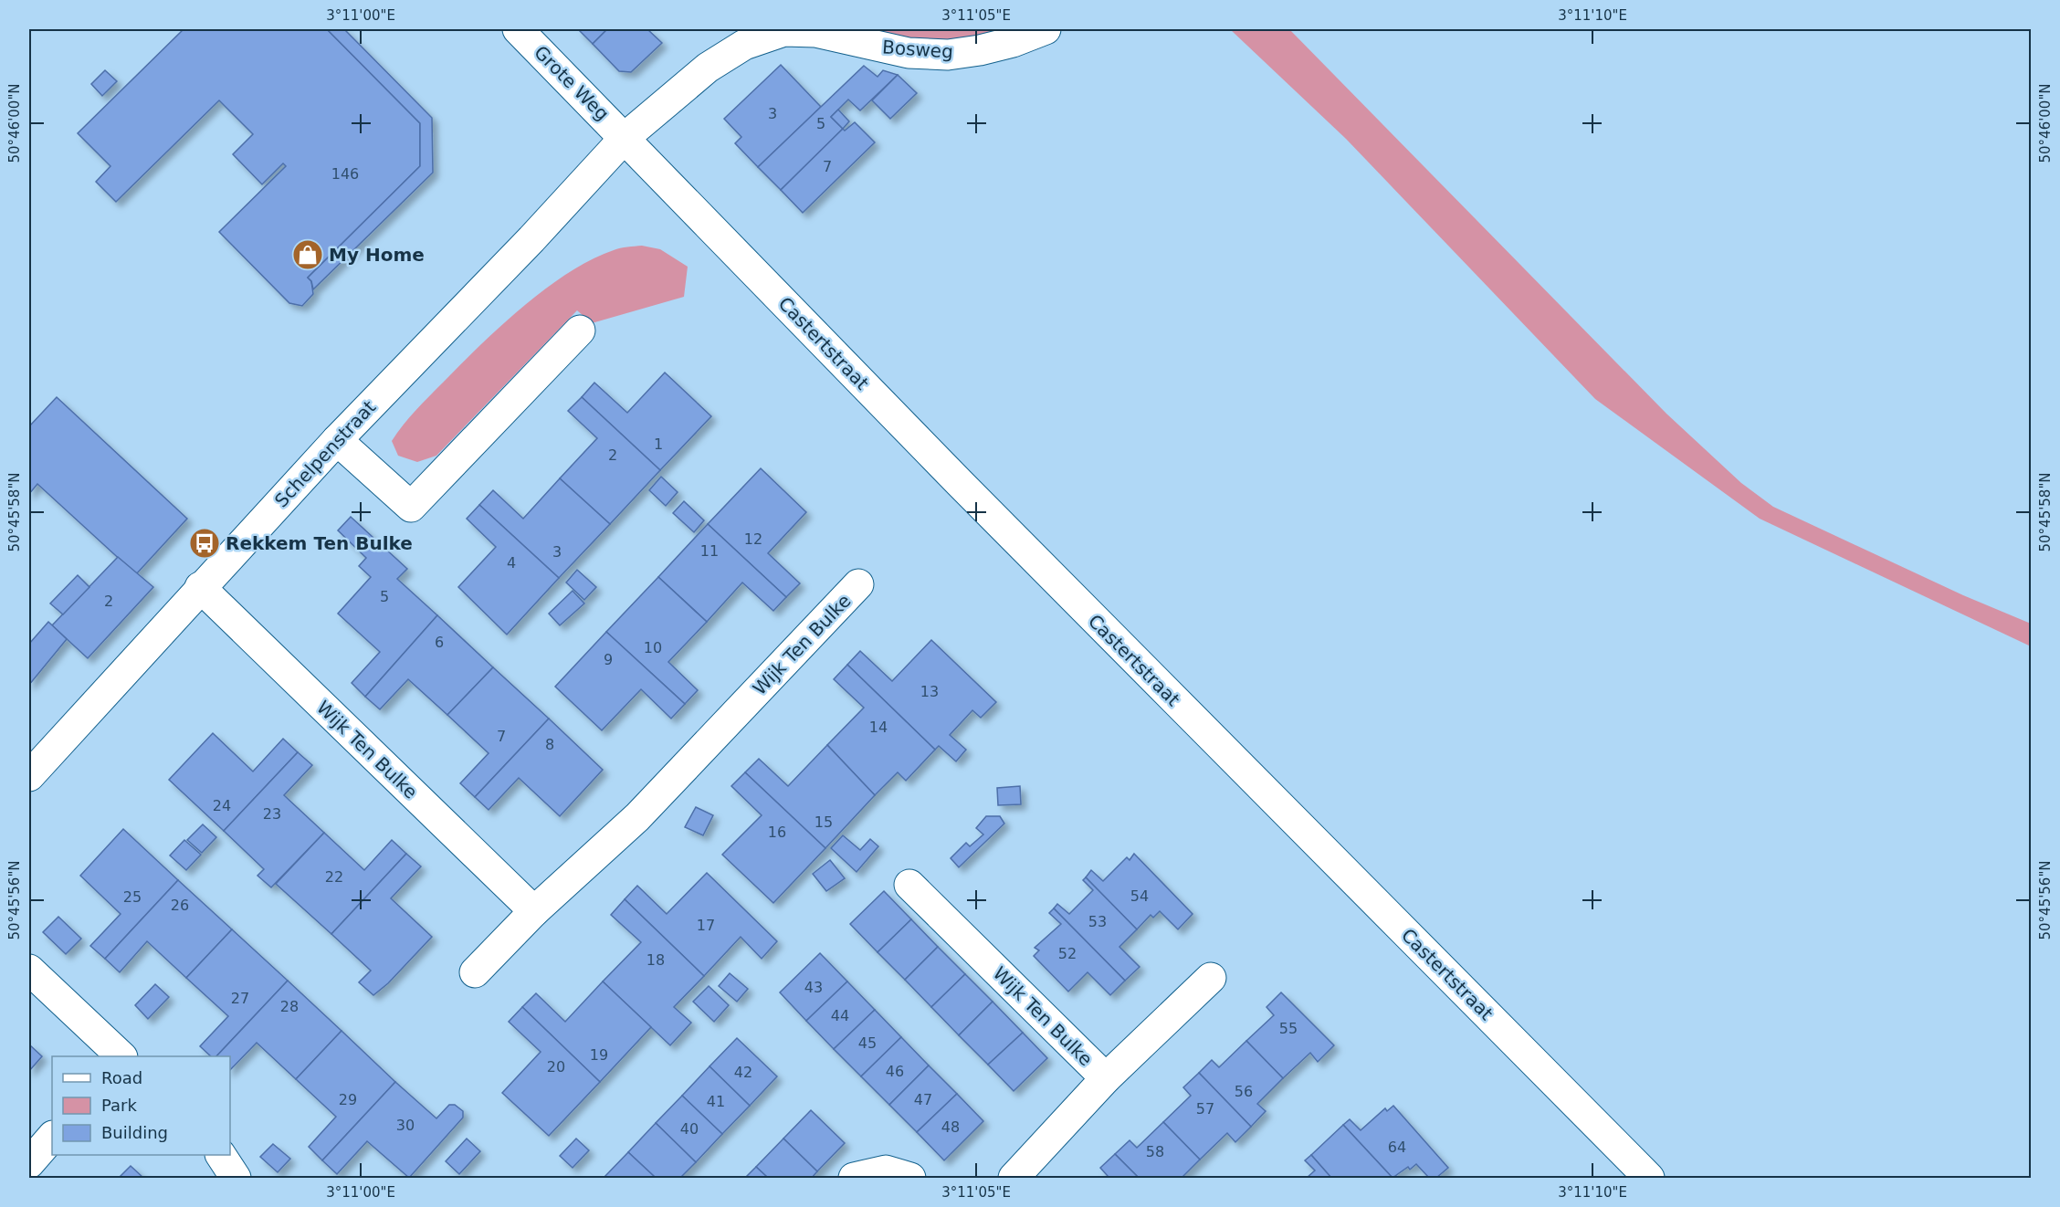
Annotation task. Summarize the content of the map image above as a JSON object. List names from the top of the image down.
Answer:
{
  "streets": {
    "street": [
      "Bosweg",
      "Grote Weg",
      "Castertstraat",
      "Schelpenstraat",
      "Wijk Ten Bulke"
    ]
  },
  "crossings": [
    ["Bosweg", "Grote Weg"],
    ["Bosweg", "Castertstraat"],
    ["Bosweg", "Schelpenstraat"],
    ["Grote Weg", "Castertstraat"],
    ["Grote Weg", "Schelpenstraat"],
    ["Castertstraat", "Schelpenstraat"],
    ["Schelpenstraat", "Wijk Ten Bulke"]
  ],
  "places": {
    "shop": ["My Home"],
    "bus stop": ["Rekkem Ten Bulke"]
  },
  "house_numbers": [
    "3",
    "5",
    "7",
    "146",
    "1",
    "2",
    "12",
    "11",
    "3",
    "4",
    "5",
    "2",
    "6",
    "10",
    "9",
    "13",
    "14",
    "7",
    "8",
    "24",
    "23",
    "15",
    "16",
    "22",
    "54",
    "25",
    "26",
    "53",
    "17",
    "52",
    "18",
    "43",
    "27",
    "28",
    "44",
    "55",
    "45",
    "19",
    "20",
    "46",
    "42",
    "56",
    "29",
    "47",
    "41",
    "57",
    "30",
    "48",
    "40",
    "64",
    "58"
  ],
  "legend": ["Road", "Park", "Building"],
  "coordinates": [
    "3°11'00\"E",
    "3°11'05\"E",
    "3°11'10\"E",
    "50°46'00\"N",
    "50°45'58\"N",
    "50°45'56\"N"
  ]
}
